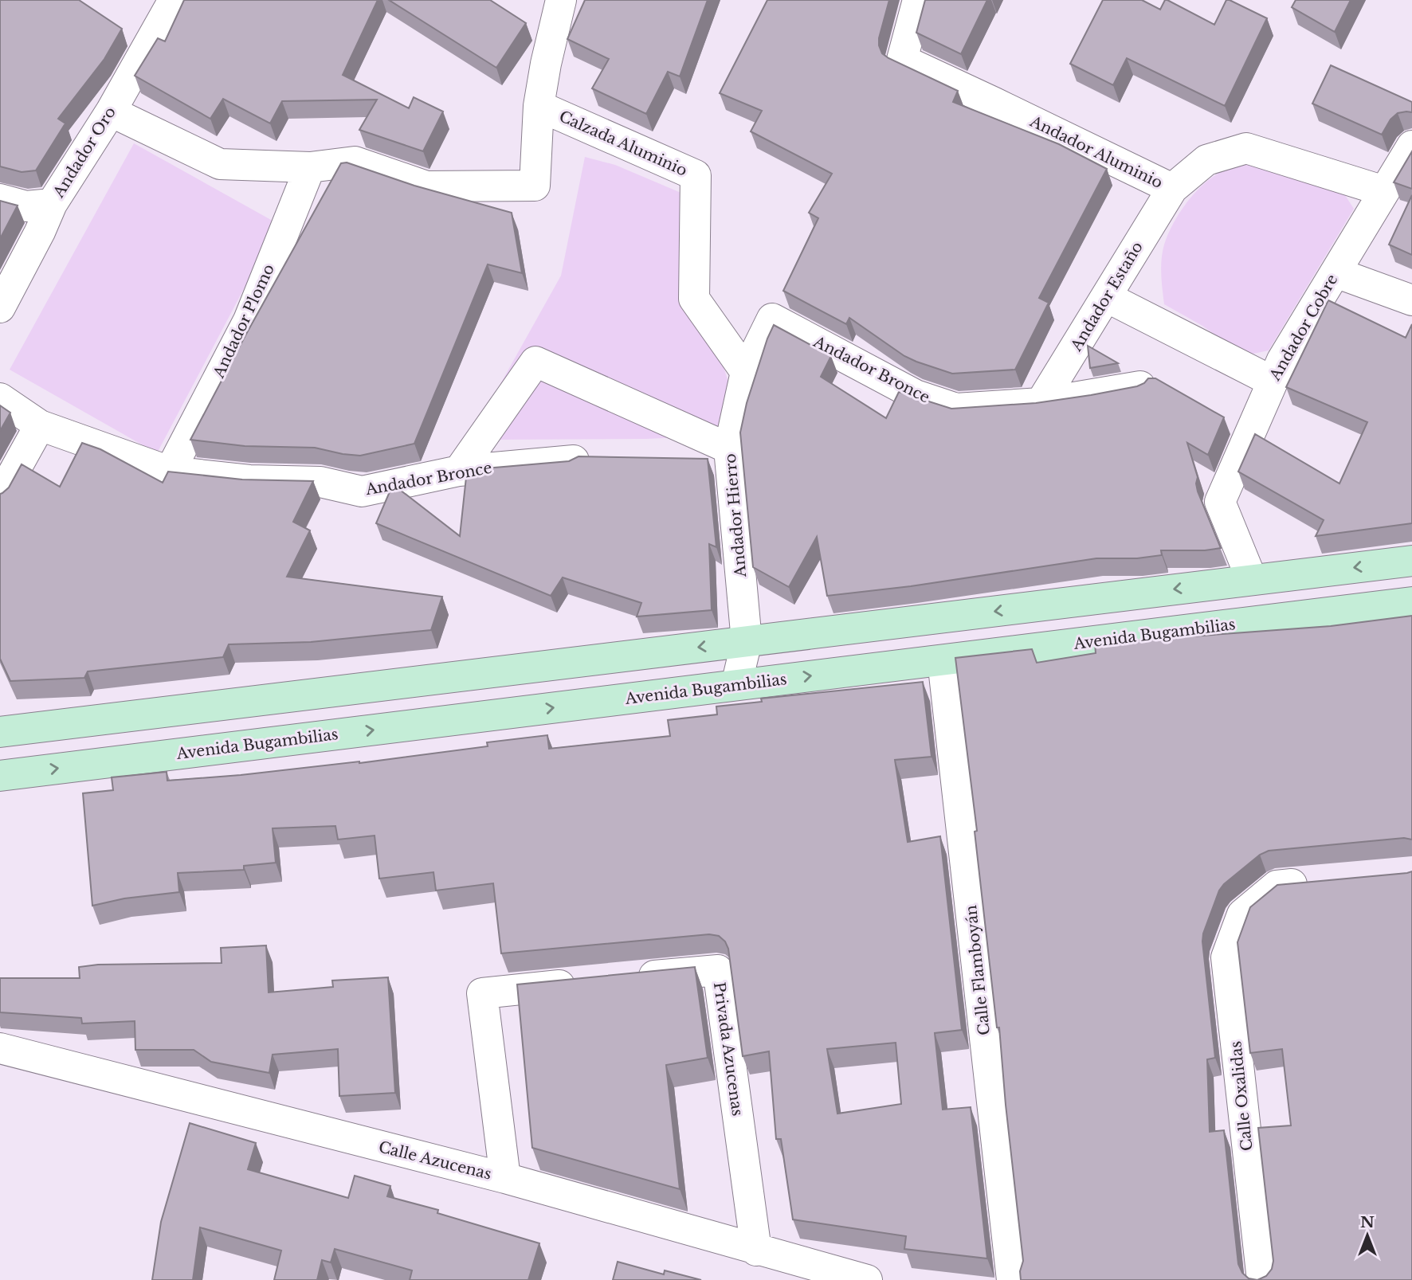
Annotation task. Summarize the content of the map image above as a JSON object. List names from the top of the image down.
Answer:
{
  "streets": {
    "main road": ["Avenida Bugambilias"],
    "street": [
      "Calzada Aluminio",
      "Andador Oro",
      "Andador Aluminio",
      "Andador Estaño",
      "Andador Plomo",
      "Andador Cobre",
      "Andador Bronce",
      "Andador Hierro",
      "Calle Flamboyán",
      "Privada Azucenas",
      "Calle Oxalidas",
      "Calle Azucenas"
    ]
  },
  "crossings": [
    ["Calzada Aluminio", "Andador Hierro"],
    ["Andador Aluminio", "Andador Estaño"],
    ["Andador Aluminio", "Andador Cobre"],
    ["Andador Estaño", "Andador Bronce"],
    ["Andador Plomo", "Andador Bronce"],
    ["Andador Bronce", "Andador Hierro"],
    ["Andador Hierro", "Avenida Bugambilias"],
    ["Avenida Bugambilias", "Calle Flamboyán"],
    ["Privada Azucenas", "Calle Azucenas"]
  ],
  "north": "top"
}
